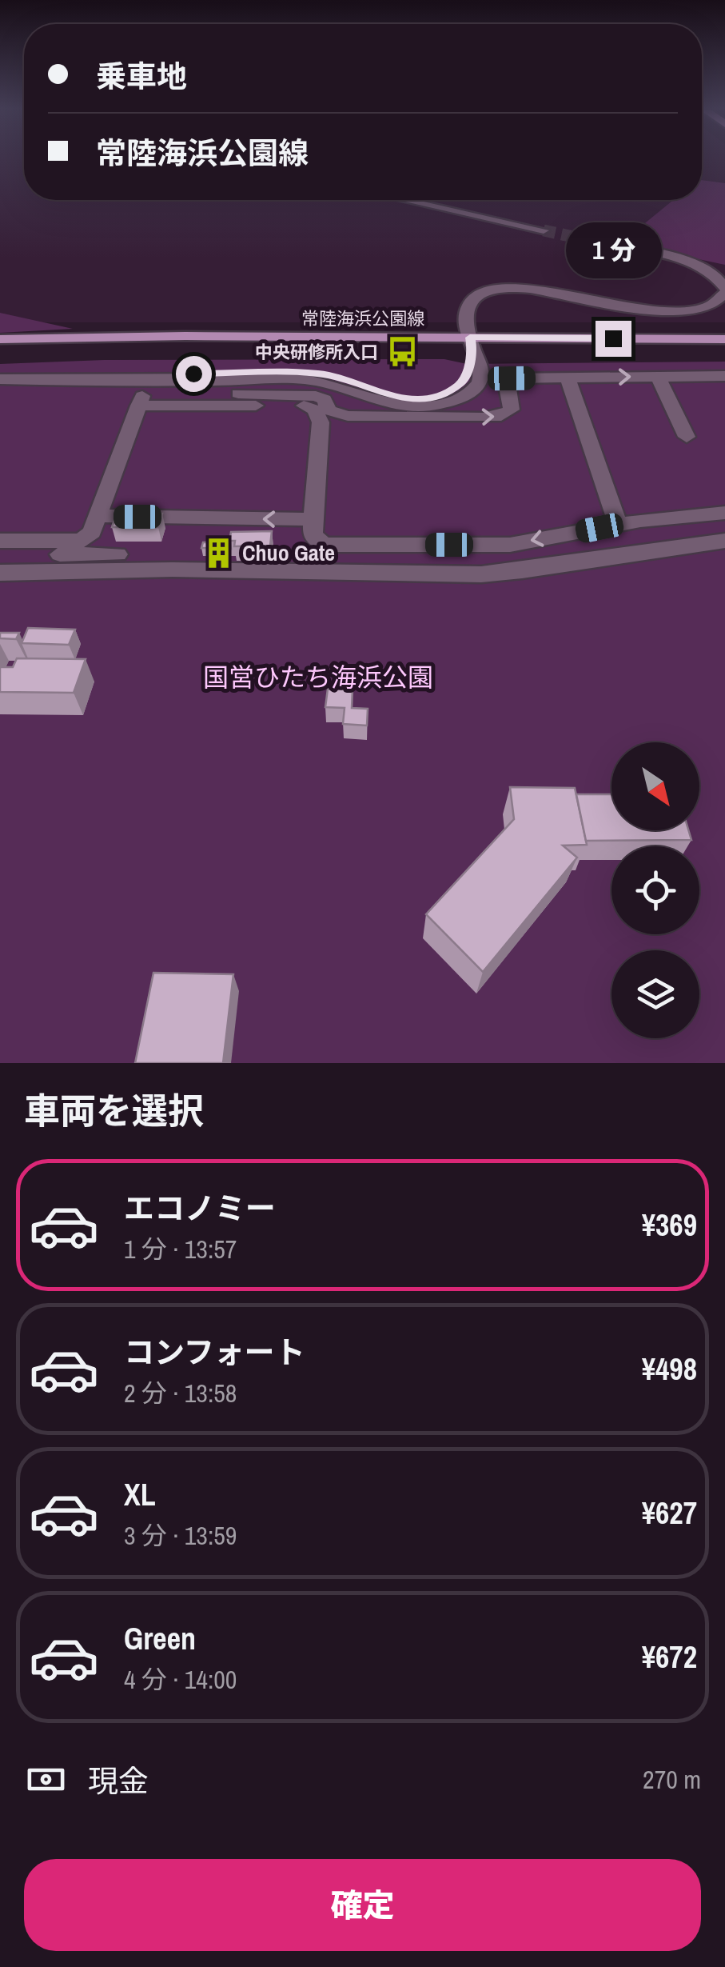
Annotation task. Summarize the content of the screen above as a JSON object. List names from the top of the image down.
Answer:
{
  "streets": {
    "main road": ["常陸海浜公園線"]
  },
  "parks": ["国営ひたち海浜公園"],
  "places": {
    "bus stop": ["中央研修所入口"],
    "building": ["Chuo Gate"]
  },
  "north": "bottom right",
  "page": {
    "banner": ["乗車地", "常陸海浜公園線"],
    "bubble": "1 分",
    "heading": "車両を選択",
    "list": [
      {
        "name": "エコノミー",
        "note": "1 分 · 13:57",
        "value": "¥369"
      },
      {
        "name": "コンフォート",
        "note": "2 分 · 13:58",
        "value": "¥498"
      },
      {
        "name": "XL",
        "note": "3 分 · 13:59",
        "value": "¥627"
      },
      {
        "name": "Green",
        "note": "4 分 · 14:00",
        "value": "¥672"
      }
    ],
    "pay": ["現金", "270 m"],
    "buttons": "確定"
  }
}
